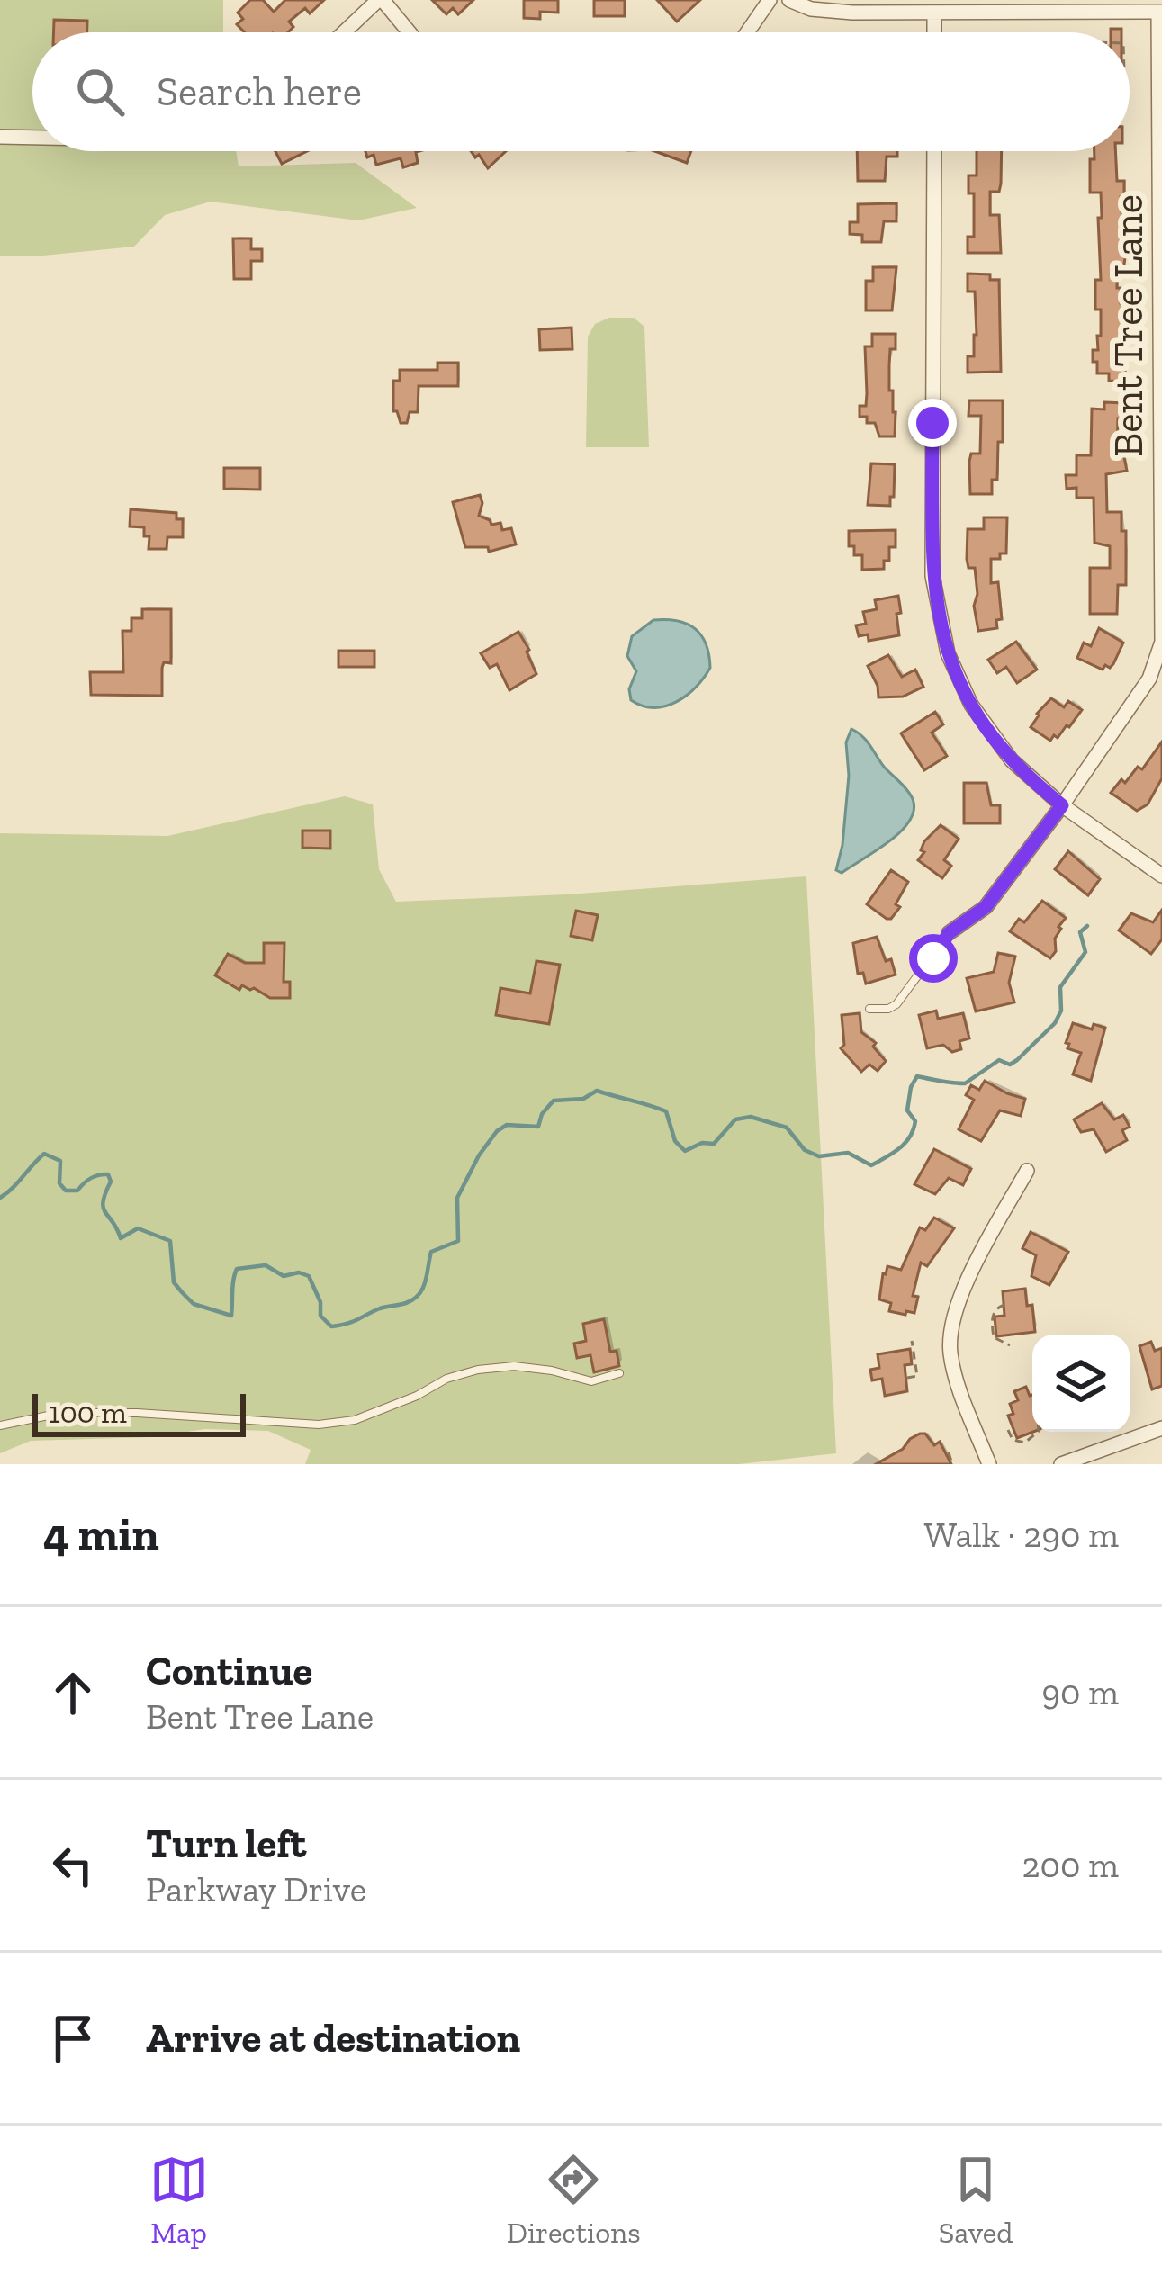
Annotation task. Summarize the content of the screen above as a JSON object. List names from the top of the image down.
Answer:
{
  "streets": {
    "street": ["Bent Tree Lane"]
  },
  "scale_bar": "100 m",
  "page": {
    "search": "Search here",
    "scale": "100 m",
    "heading": ["4 min", "Walk · 290 m"],
    "list": [
      ["Continue", "Bent Tree Lane", "90 m"],
      ["Turn left", "Parkway Drive", "200 m"],
      "Arrive at destination"
    ],
    "nav": ["Map", "Directions", "Saved"]
  }
}
